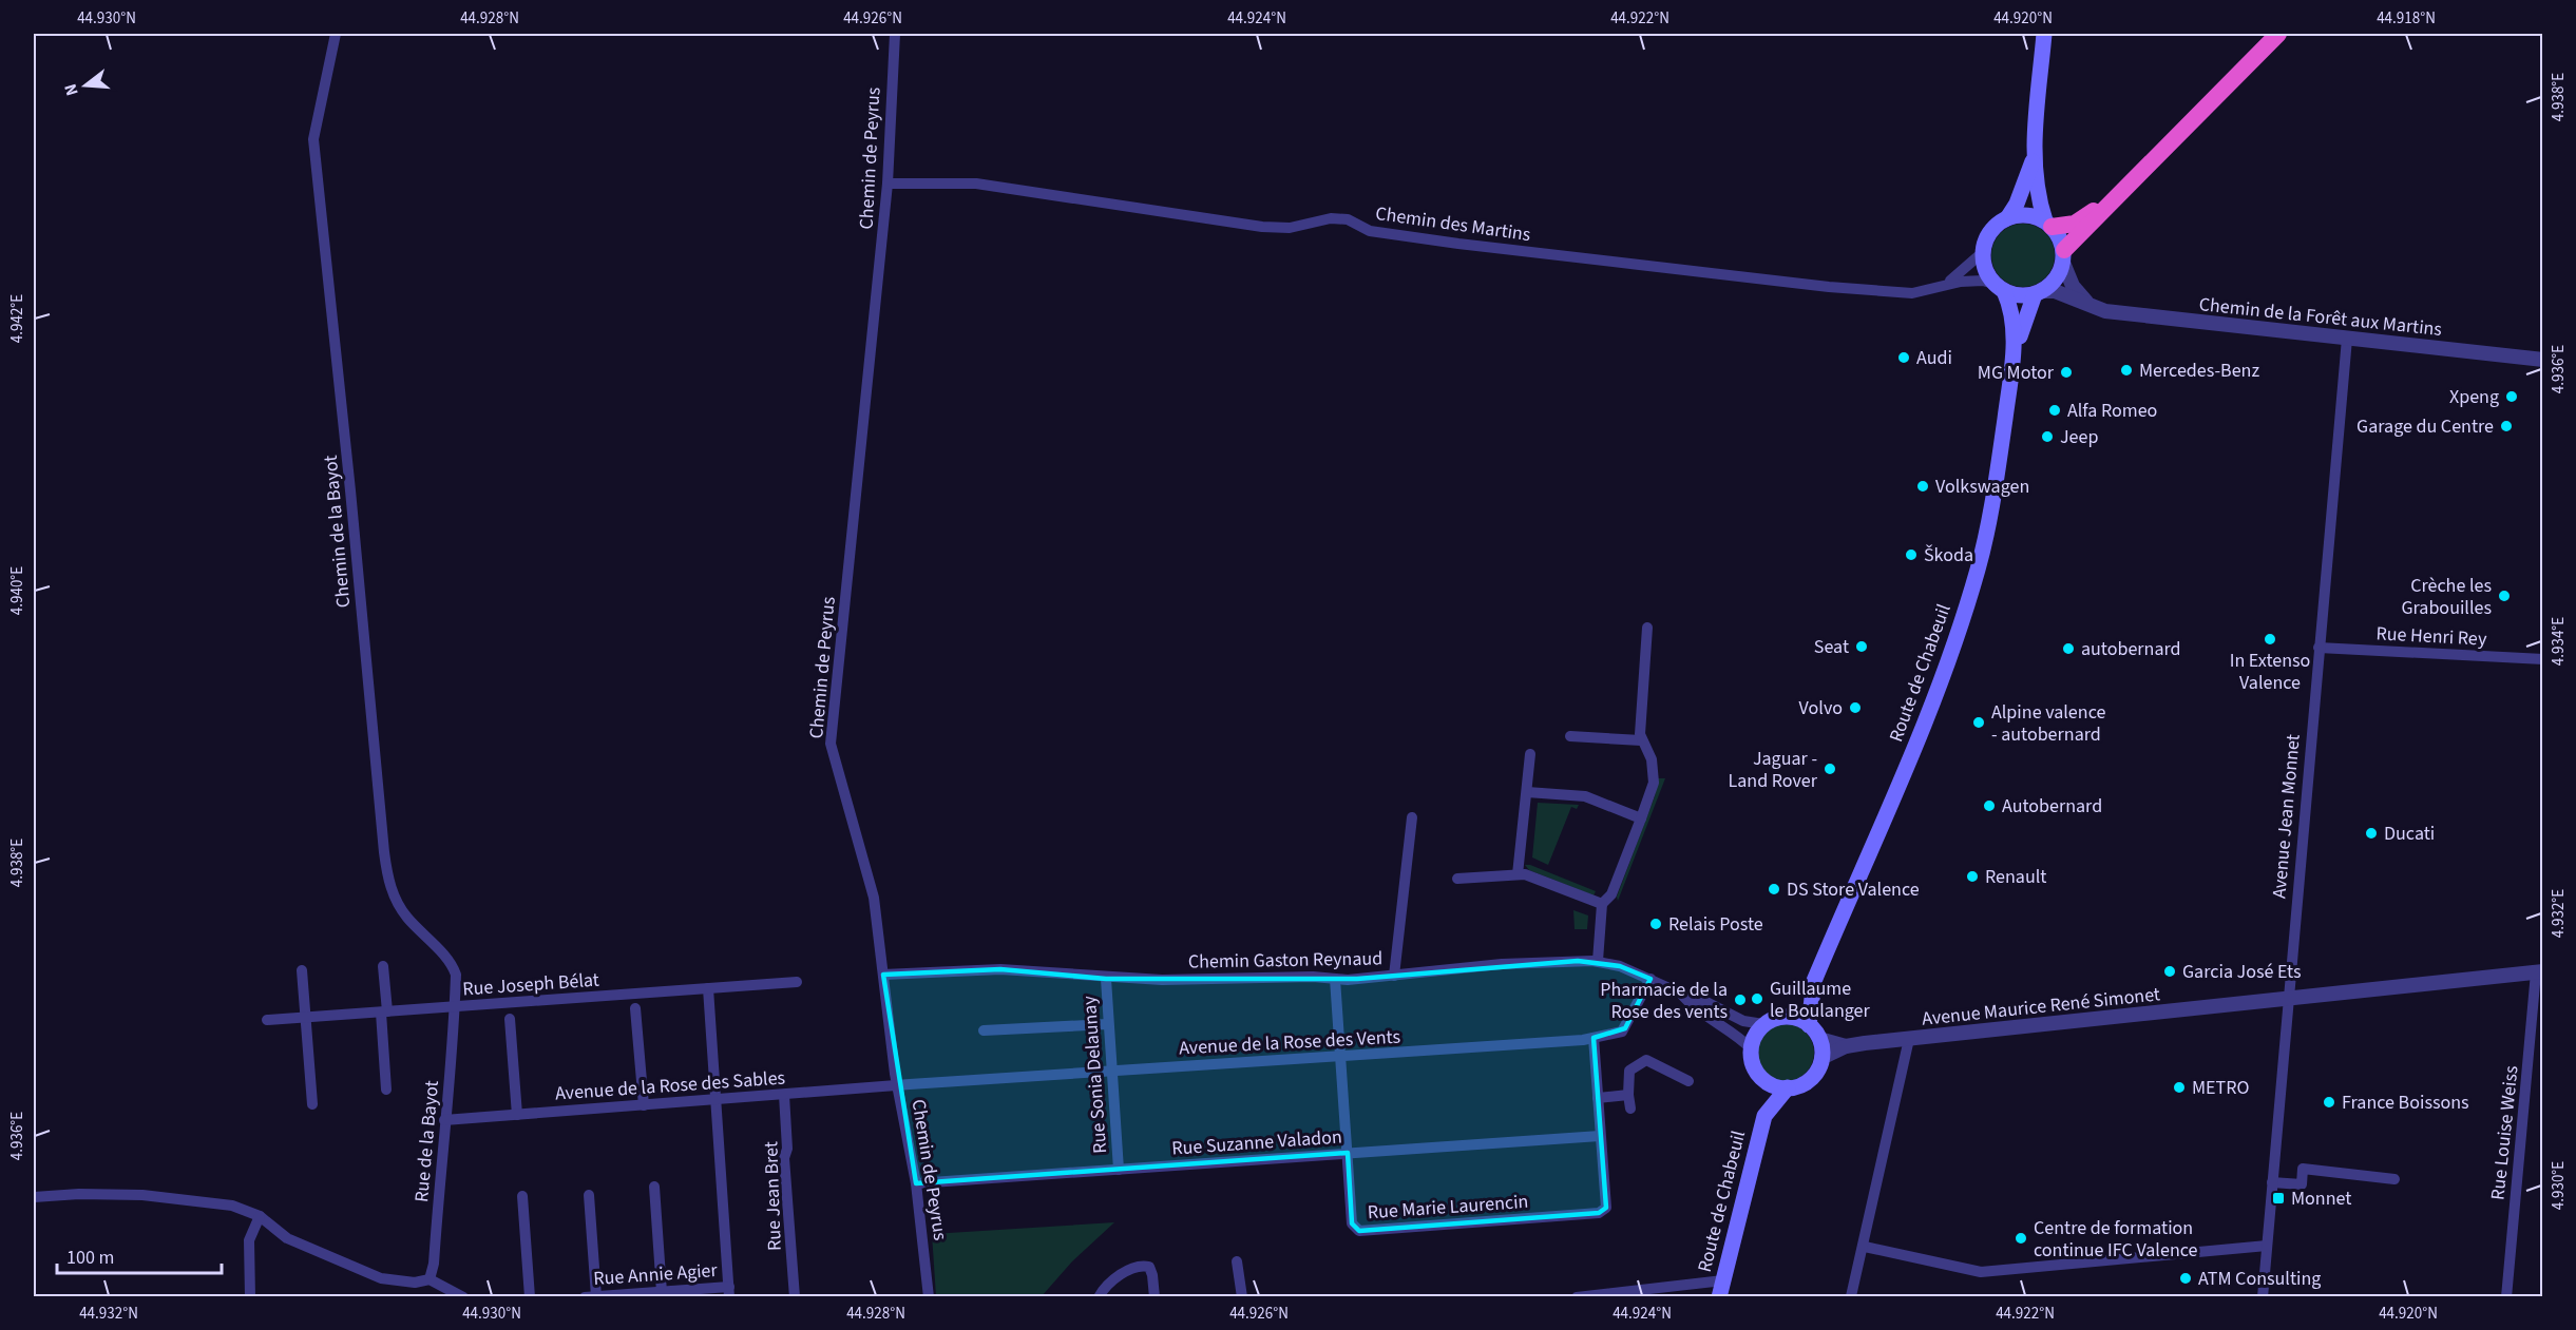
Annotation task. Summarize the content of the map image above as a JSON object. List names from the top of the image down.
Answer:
{
  "streets": {
    "main road": ["Route de Chabeuil"],
    "street": [
      "Chemin de Peyrus",
      "Chemin des Martins",
      "Chemin de la Forêt aux Martins",
      "Chemin de la Bayot",
      "Rue Henri Rey",
      "Avenue Jean Monnet",
      "Chemin Gaston Reynaud",
      "Rue Joseph Bélat",
      "Avenue Maurice René Simonet",
      "Avenue de la Rose des Vents",
      "Rue Sonia Delaunay",
      "Avenue de la Rose des Sables",
      "Rue Louise Weiss",
      "Rue de la Bayot",
      "Rue Suzanne Valadon",
      "Rue Jean Bret",
      "Rue Marie Laurencin",
      "Rue Annie Agier"
    ]
  },
  "crossings": [
    ["Chemin de Peyrus", "Chemin des Martins"],
    ["Chemin de Peyrus", "Chemin Gaston Reynaud"],
    ["Chemin de Peyrus", "Avenue de la Rose des Vents"],
    ["Chemin de Peyrus", "Avenue de la Rose des Sables"],
    ["Chemin de Peyrus", "Rue Suzanne Valadon"],
    ["Chemin des Martins", "Chemin de la Forêt aux Martins"],
    ["Chemin de la Forêt aux Martins", "Avenue Jean Monnet"],
    ["Chemin de la Bayot", "Rue Joseph Bélat"],
    ["Chemin de la Bayot", "Rue de la Bayot"],
    ["Rue Henri Rey", "Avenue Jean Monnet"],
    ["Route de Chabeuil", "Chemin Gaston Reynaud"],
    ["Route de Chabeuil", "Avenue Maurice René Simonet"],
    ["Avenue Jean Monnet", "Avenue Maurice René Simonet"],
    ["Chemin Gaston Reynaud", "Avenue Maurice René Simonet"],
    ["Chemin Gaston Reynaud", "Avenue de la Rose des Vents"],
    ["Chemin Gaston Reynaud", "Rue Sonia Delaunay"],
    ["Chemin Gaston Reynaud", "Rue Marie Laurencin"],
    ["Rue Joseph Bélat", "Rue de la Bayot"],
    ["Avenue Maurice René Simonet", "Rue Louise Weiss"],
    ["Avenue de la Rose des Vents", "Rue Sonia Delaunay"],
    ["Avenue de la Rose des Vents", "Avenue de la Rose des Sables"],
    ["Avenue de la Rose des Vents", "Rue Marie Laurencin"],
    ["Rue Sonia Delaunay", "Rue Suzanne Valadon"],
    ["Avenue de la Rose des Sables", "Rue de la Bayot"],
    ["Avenue de la Rose des Sables", "Rue Jean Bret"],
    ["Rue Suzanne Valadon", "Rue Marie Laurencin"]
  ],
  "places": {
    "other": [
      "Audi",
      "Mercedes-Benz",
      "MG Motor",
      "Xpeng",
      "Alfa Romeo",
      "Garage du Centre",
      "Jeep",
      "Volkswagen",
      "Škoda",
      "Crèche les Grabouilles",
      "In Extenso Valence",
      "Seat",
      "autobernard",
      "Volvo",
      "Alpine valence - autobernard",
      "Jaguar - Land Rover",
      "Autobernard",
      "Ducati",
      "Renault",
      "DS Store Valence",
      "Relais Poste",
      "Garcia José Ets",
      "Guillaume le Boulanger",
      "Pharmacie de la Rose des vents",
      "METRO",
      "France Boissons",
      "Centre de formation continue IFC Valence",
      "ATM Consulting"
    ],
    "transit": ["Monnet"]
  },
  "scale_bar": "100 m",
  "north": "left",
  "coordinates": [
    "44.930°N",
    "44.928°N",
    "44.926°N",
    "44.924°N",
    "44.922°N",
    "44.920°N",
    "44.918°N",
    "4.938°E",
    "4.942°E",
    "4.936°E",
    "4.940°E",
    "4.934°E",
    "4.932°E",
    "4.930°E",
    "44.932°N"
  ]
}
